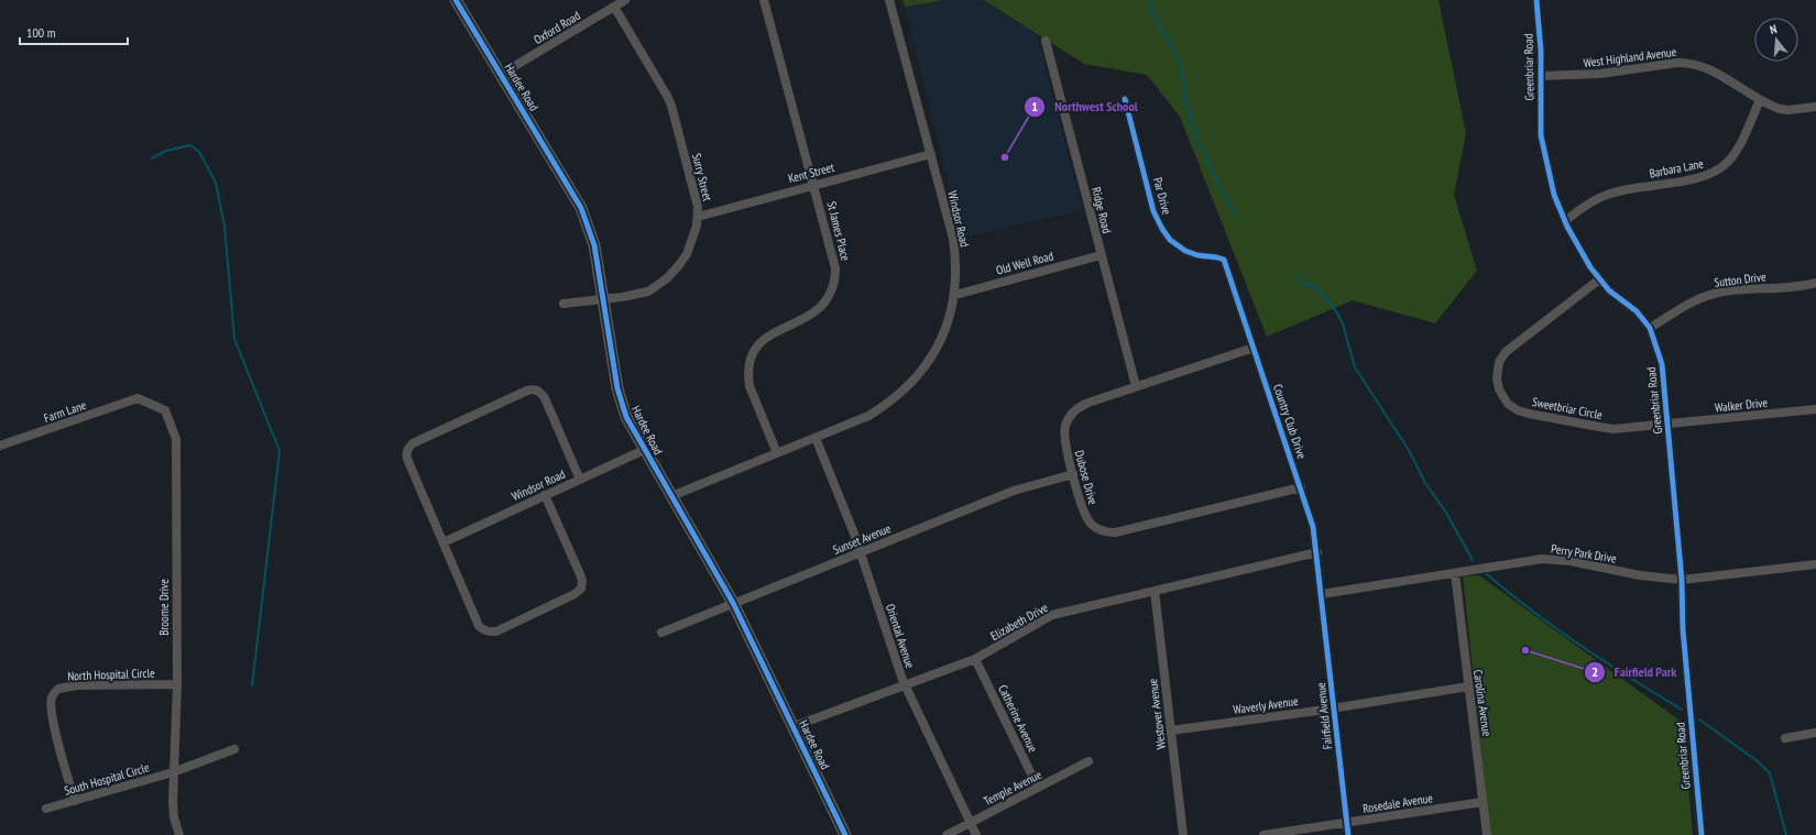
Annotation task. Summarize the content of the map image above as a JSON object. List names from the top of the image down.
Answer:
{
  "streets": {
    "street": [
      "Oxford Road",
      "West Highland Avenue",
      "Greenbriar Road",
      "Hardee Road",
      "Barbara Lane",
      "Kent Street",
      "Surry Street",
      "Par Drive",
      "Ridge Road",
      "Windsor Road",
      "St James Place",
      "Old Well Road",
      "Sutton Drive",
      "Walker Drive",
      "Sweetbriar Circle",
      "Farm Lane",
      "Country Club Drive",
      "Dubose Drive",
      "Sunset Avenue",
      "Perry Park Drive",
      "Broome Drive",
      "Elizabeth Drive",
      "Oriental Avenue",
      "North Hospital Circle",
      "Carolina Avenue",
      "Waverly Avenue",
      "Westover Avenue",
      "Fairfield Avenue",
      "Catherine Avenue",
      "South Hospital Circle",
      "Temple Avenue",
      "Rosedale Avenue"
    ]
  },
  "crossings": [
    ["Oxford Road", "Hardee Road"],
    ["Oxford Road", "Surry Street"],
    ["West Highland Avenue", "Greenbriar Road"],
    ["West Highland Avenue", "Barbara Lane"],
    ["Greenbriar Road", "Barbara Lane"],
    ["Greenbriar Road", "Sutton Drive"],
    ["Greenbriar Road", "Walker Drive"],
    ["Greenbriar Road", "Sweetbriar Circle"],
    ["Greenbriar Road", "Perry Park Drive"],
    ["Hardee Road", "Surry Street"],
    ["Hardee Road", "Windsor Road"],
    ["Hardee Road", "Sunset Avenue"],
    ["Hardee Road", "Elizabeth Drive"],
    ["Kent Street", "Surry Street"],
    ["Kent Street", "Windsor Road"],
    ["Kent Street", "St James Place"],
    ["Par Drive", "Country Club Drive"],
    ["Ridge Road", "Old Well Road"],
    ["Ridge Road", "Dubose Drive"],
    ["Windsor Road", "St James Place"],
    ["Windsor Road", "Old Well Road"],
    ["Windsor Road", "Oriental Avenue"],
    ["Walker Drive", "Sweetbriar Circle"],
    ["Farm Lane", "Broome Drive"],
    ["Country Club Drive", "Dubose Drive"],
    ["Country Club Drive", "Perry Park Drive"],
    ["Country Club Drive", "Elizabeth Drive"],
    ["Country Club Drive", "Fairfield Avenue"],
    ["Dubose Drive", "Sunset Avenue"],
    ["Sunset Avenue", "Oriental Avenue"],
    ["Perry Park Drive", "Carolina Avenue"],
    ["Perry Park Drive", "Fairfield Avenue"],
    ["Broome Drive", "North Hospital Circle"],
    ["Broome Drive", "South Hospital Circle"],
    ["Elizabeth Drive", "Oriental Avenue"],
    ["Elizabeth Drive", "Westover Avenue"],
    ["Elizabeth Drive", "Catherine Avenue"],
    ["Oriental Avenue", "Temple Avenue"],
    ["North Hospital Circle", "South Hospital Circle"],
    ["Carolina Avenue", "Waverly Avenue"],
    ["Carolina Avenue", "Rosedale Avenue"],
    ["Waverly Avenue", "Westover Avenue"],
    ["Waverly Avenue", "Fairfield Avenue"],
    ["Fairfield Avenue", "Rosedale Avenue"],
    ["Catherine Avenue", "Temple Avenue"]
  ],
  "places": ["Northwest School", "Fairfield Park"],
  "scale_bar": "100 m",
  "north": "top"
}
